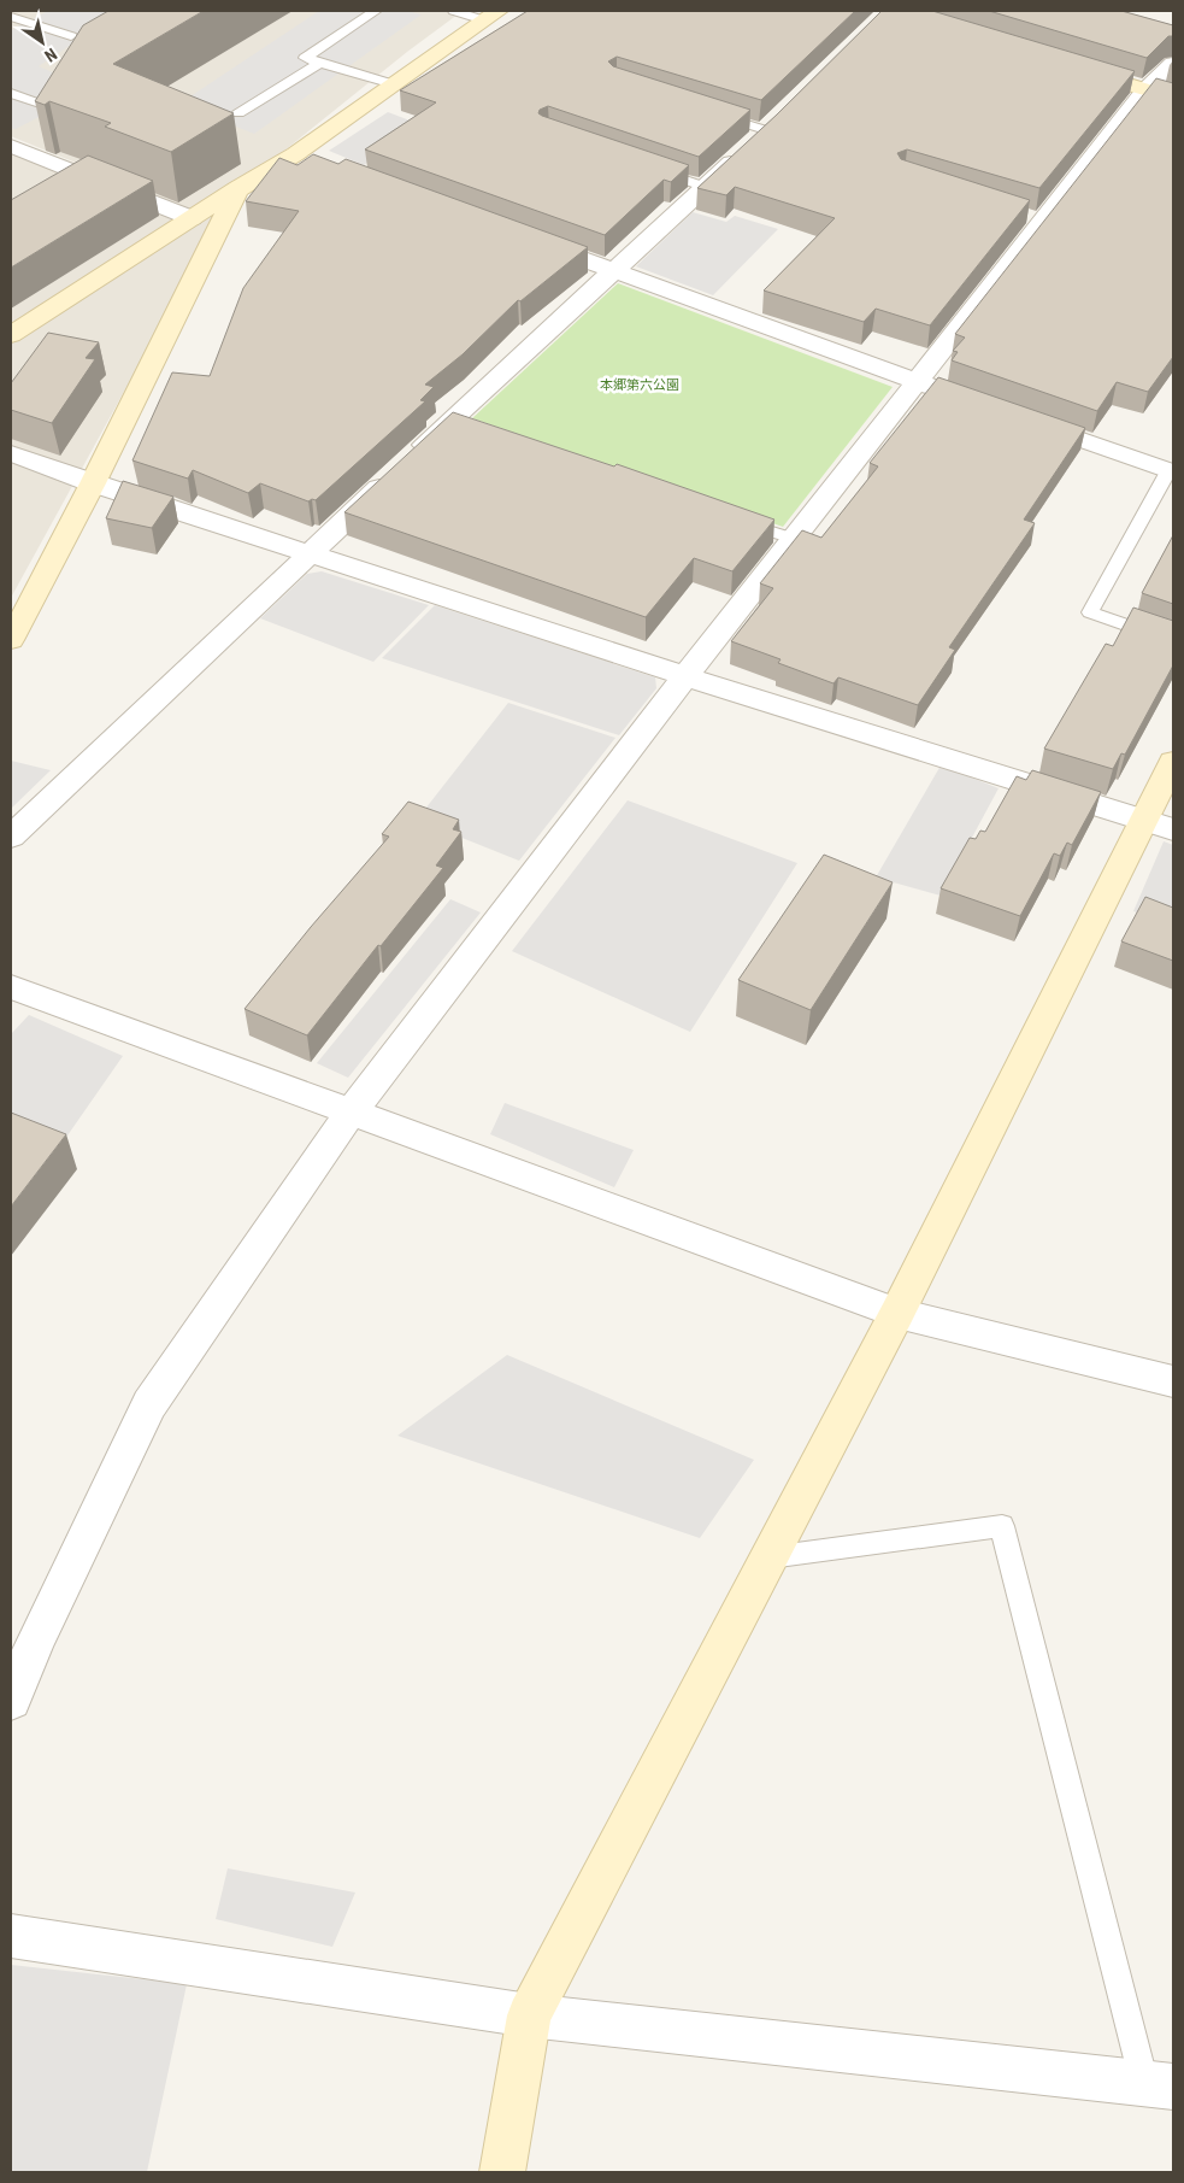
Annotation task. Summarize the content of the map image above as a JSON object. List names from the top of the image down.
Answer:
{
  "parks": ["本郷第六公園"],
  "north": "bottom right"
}
